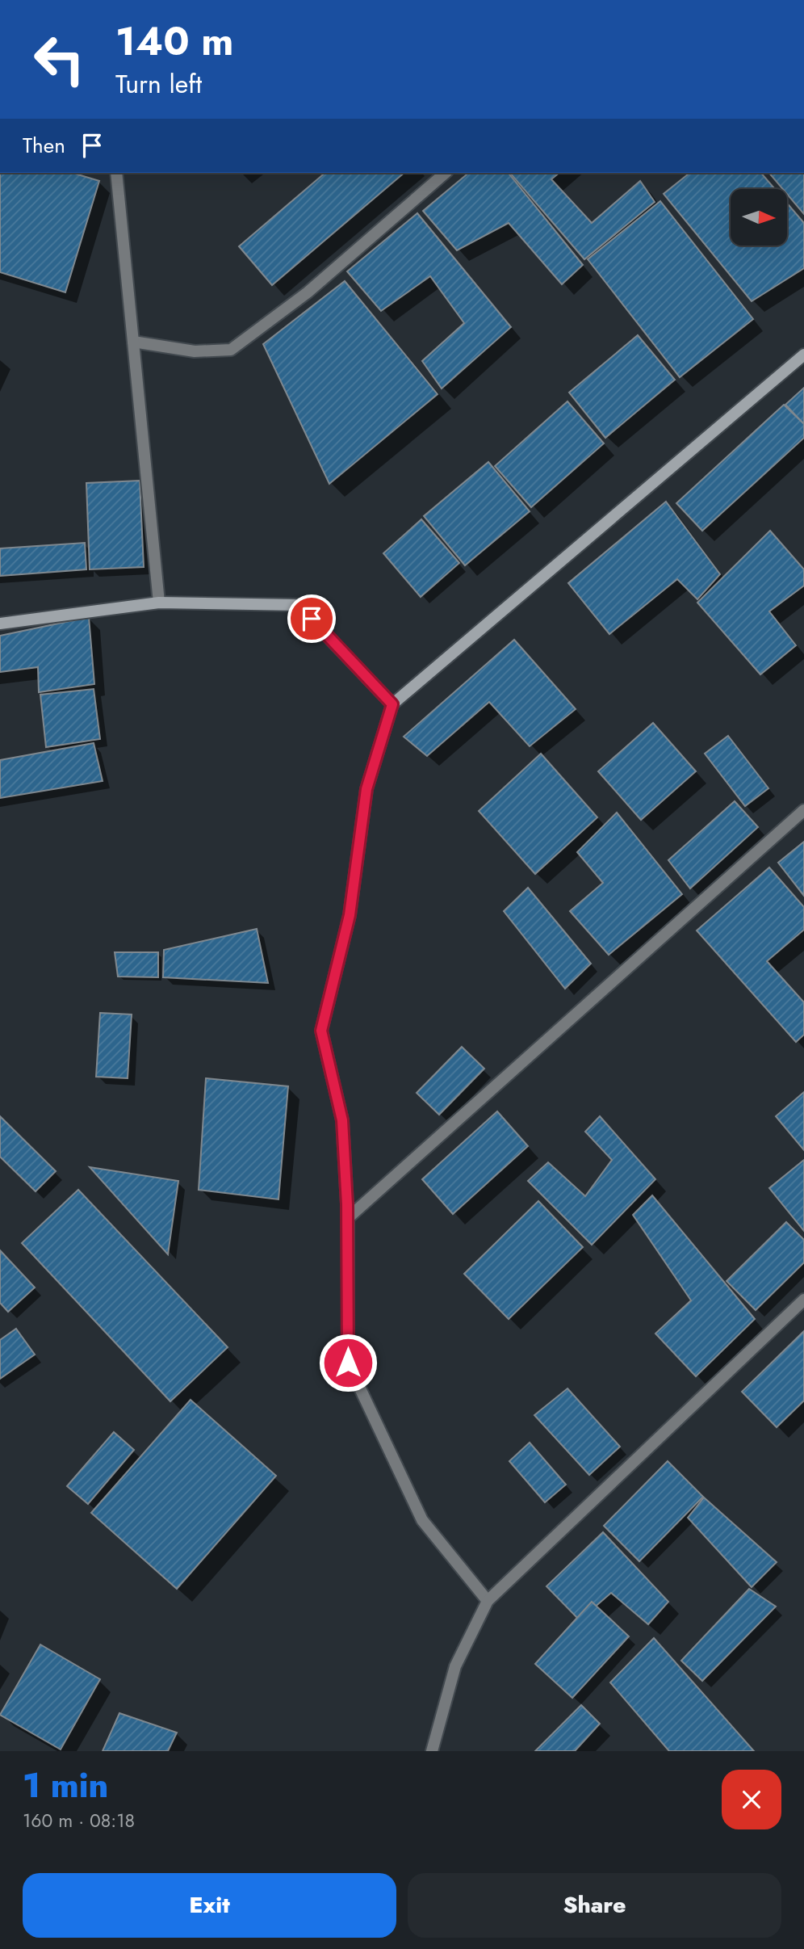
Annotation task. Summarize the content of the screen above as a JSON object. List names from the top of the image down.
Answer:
{
  "north": "right",
  "page": {
    "turn": ["140 m", "Turn left"],
    "then": "Then",
    "heading": ["1 min", "160 m · 08:18"],
    "buttons": ["Exit", "Share"]
  }
}
